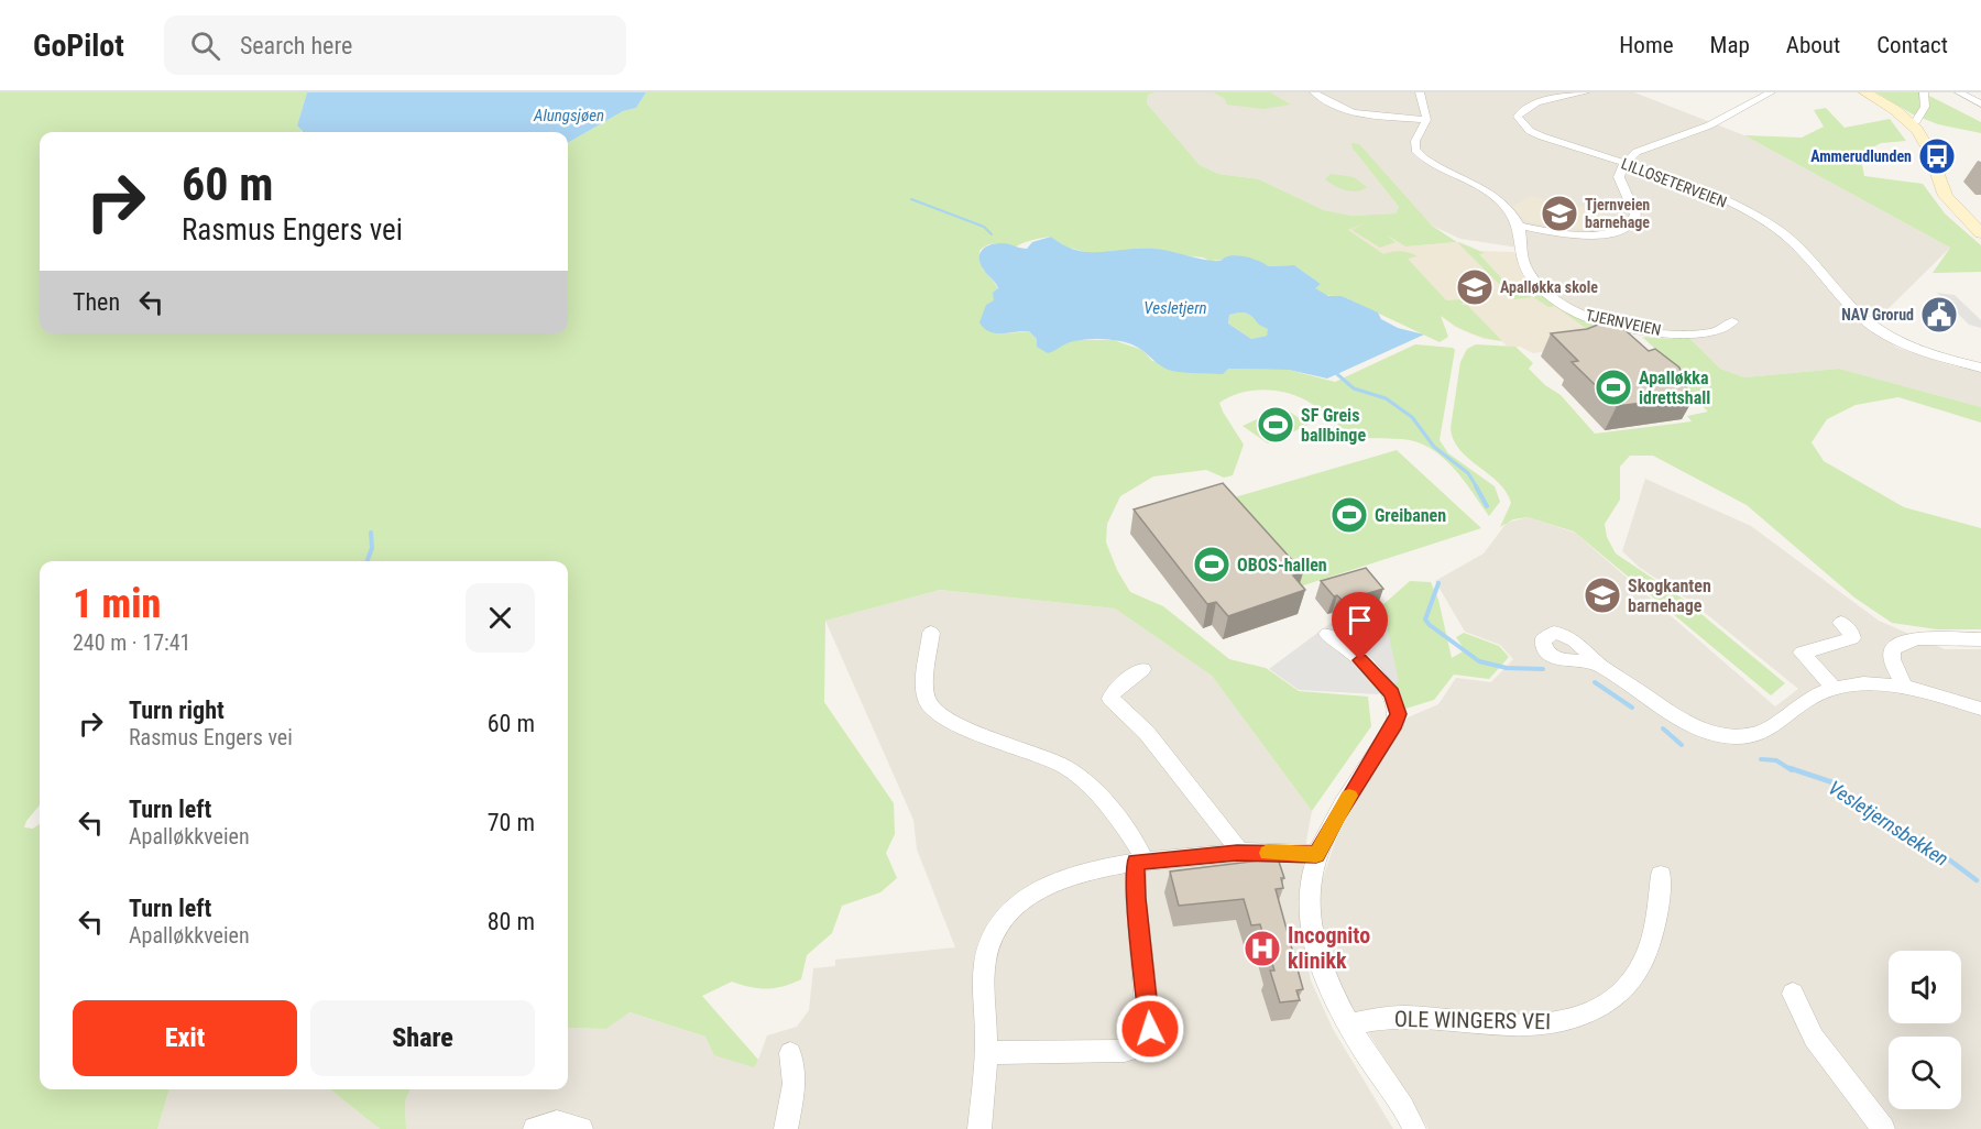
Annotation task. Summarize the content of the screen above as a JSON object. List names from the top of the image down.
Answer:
{
  "streets": {
    "street": ["LILLOSETERVEIEN", "TJERNVEIEN", "OLE WINGERS VEI"]
  },
  "water": ["Alungsjøen", "Vesletjern", "Vesletjernsbekken"],
  "places": {
    "bus stop": ["Ammerudlunden"],
    "school or university": ["Tjernveien barnehage", "Apalløkka skole", "Skogkanten barnehage"],
    "public building": ["NAV Grorud"],
    "sports": [
      "Apalløkka idrettshall",
      "SF Greis ballbinge",
      "Greibanen",
      "OBOS-hallen"
    ],
    "hospital": ["Incognito klinikk"]
  },
  "page": {
    "header": "GoPilot",
    "search": "Search here",
    "nav": [
      "Home",
      "Map",
      "About",
      "Contact"
    ],
    "turn": ["60 m", "Rasmus Engers vei"],
    "then": "Then",
    "heading": ["1 min", "240 m · 17:41"],
    "list": [
      {
        "name": "Turn right",
        "note": "Rasmus Engers vei",
        "value": "60 m"
      },
      {
        "name": "Turn left",
        "note": "Apalløkkveien",
        "value": "70 m"
      },
      {
        "name": "Turn left",
        "note": "Apalløkkveien",
        "value": "80 m"
      }
    ],
    "buttons": ["Exit", "Share"]
  }
}
